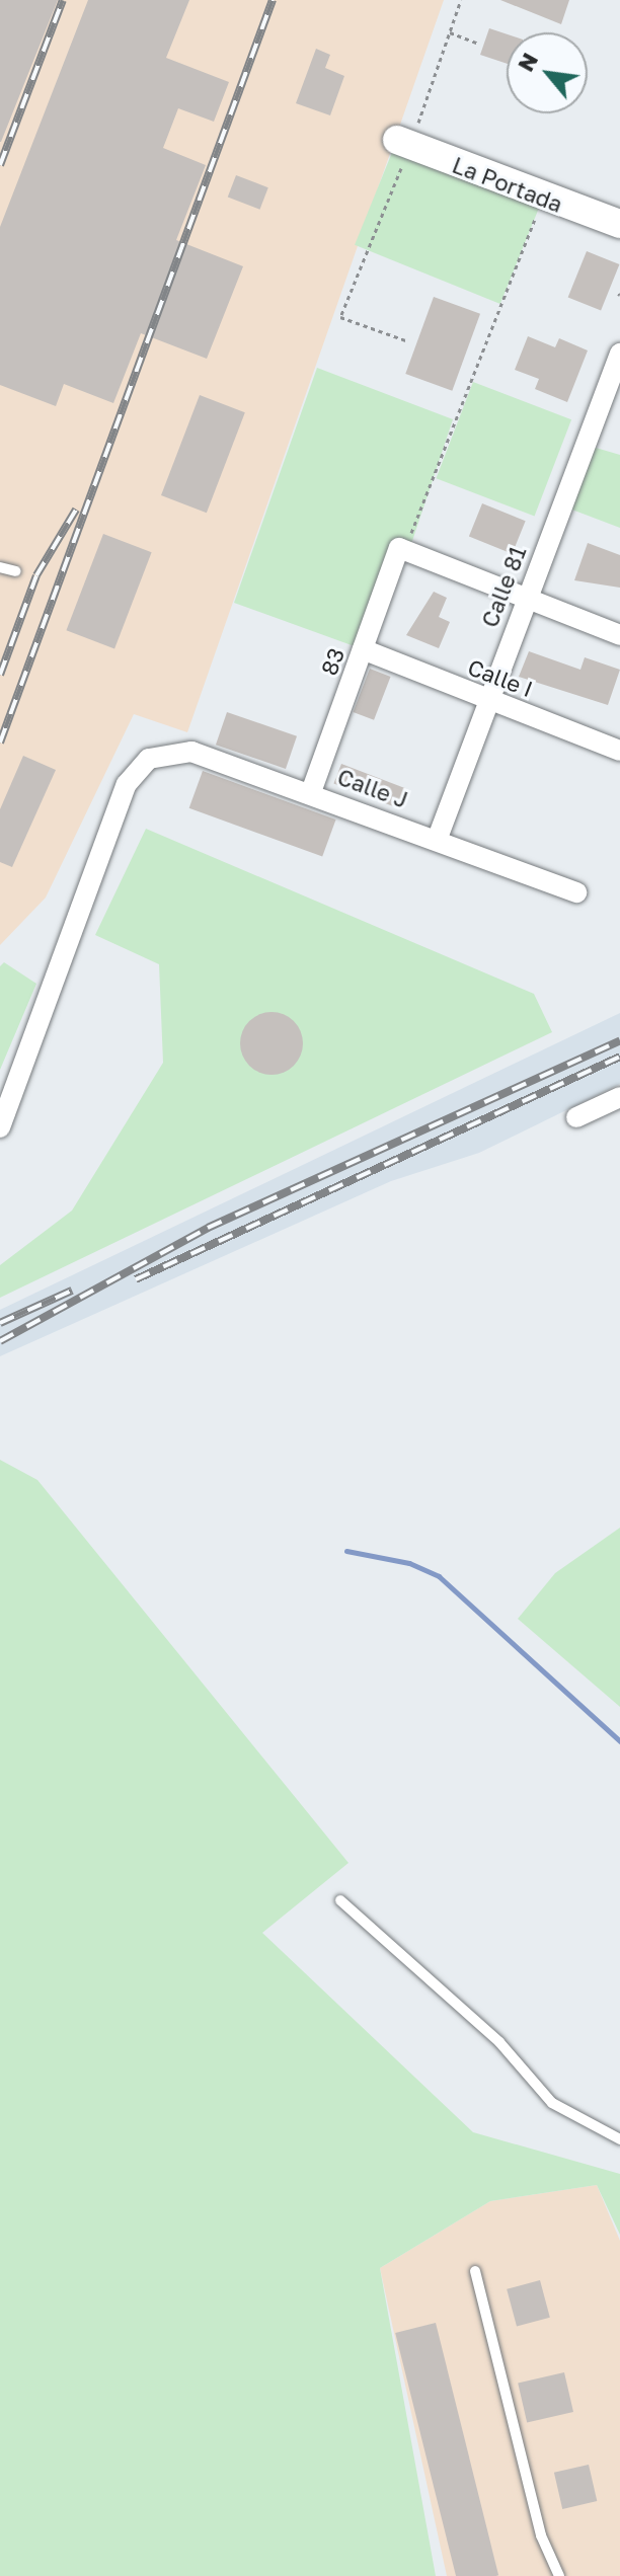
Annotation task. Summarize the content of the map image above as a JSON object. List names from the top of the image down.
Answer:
{
  "streets": {
    "street": [
      "La Portada",
      "Calle 81",
      "83",
      "Calle I",
      "Calle J"
    ]
  },
  "crossings": [
    ["Calle 81", "Calle I"],
    ["Calle 81", "Calle J"],
    ["83", "Calle I"],
    ["83", "Calle J"]
  ],
  "north": "top left"
}
